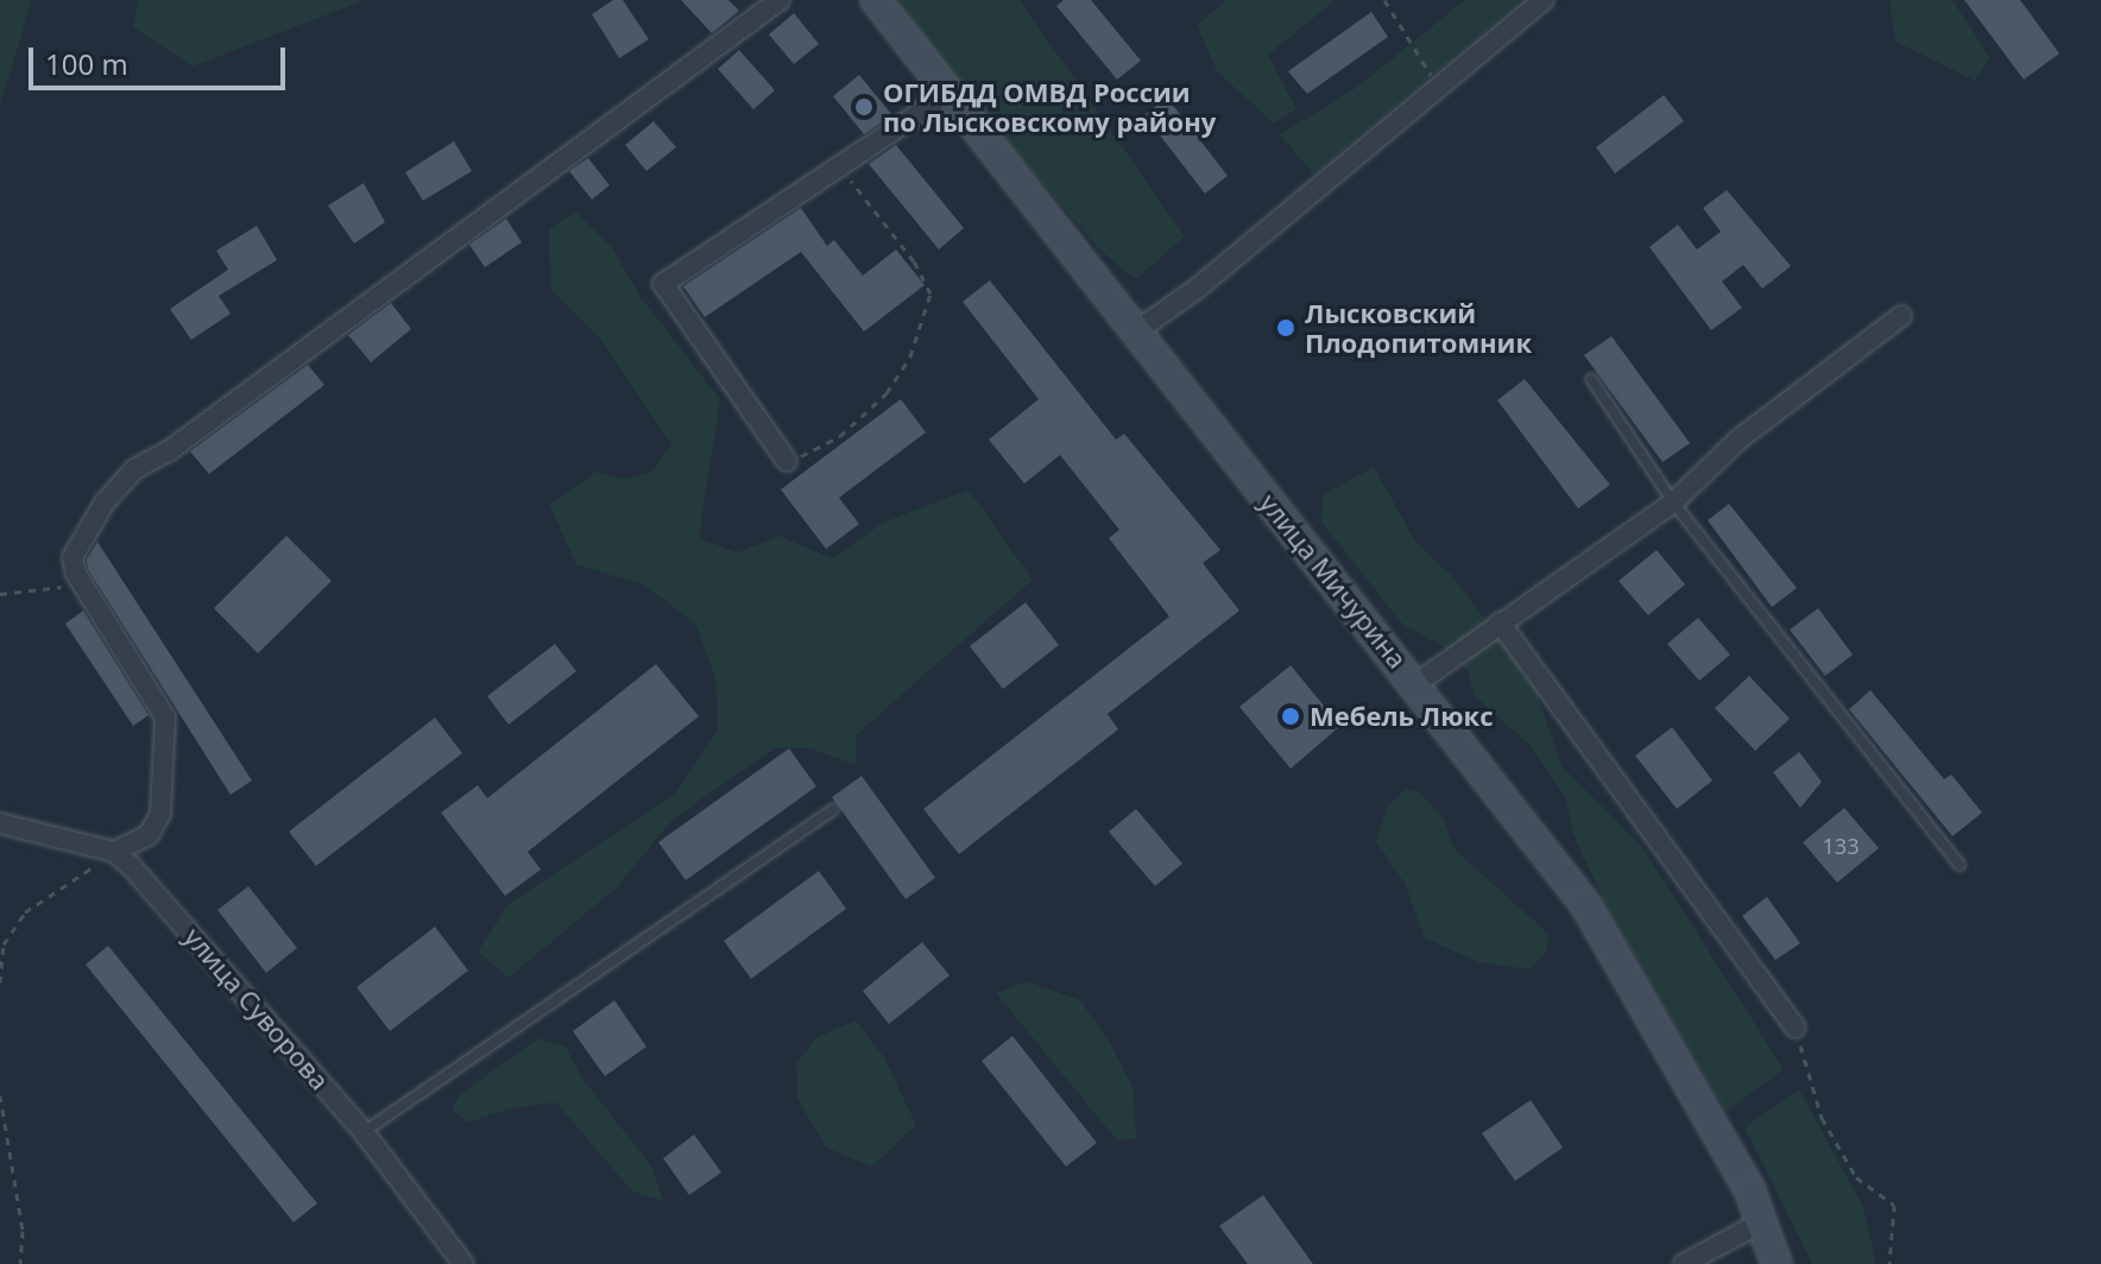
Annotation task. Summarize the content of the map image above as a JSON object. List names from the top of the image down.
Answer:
{
  "streets": {
    "main road": ["улица Мичурина"],
    "street": ["улица Суворова"]
  },
  "places": ["ОГИБДД ОМВД России по Лысковскому району", "Лысковский Плодопитомник", "Мебель Люкс"],
  "house_numbers": ["133"],
  "scale_bar": "100 m"
}
